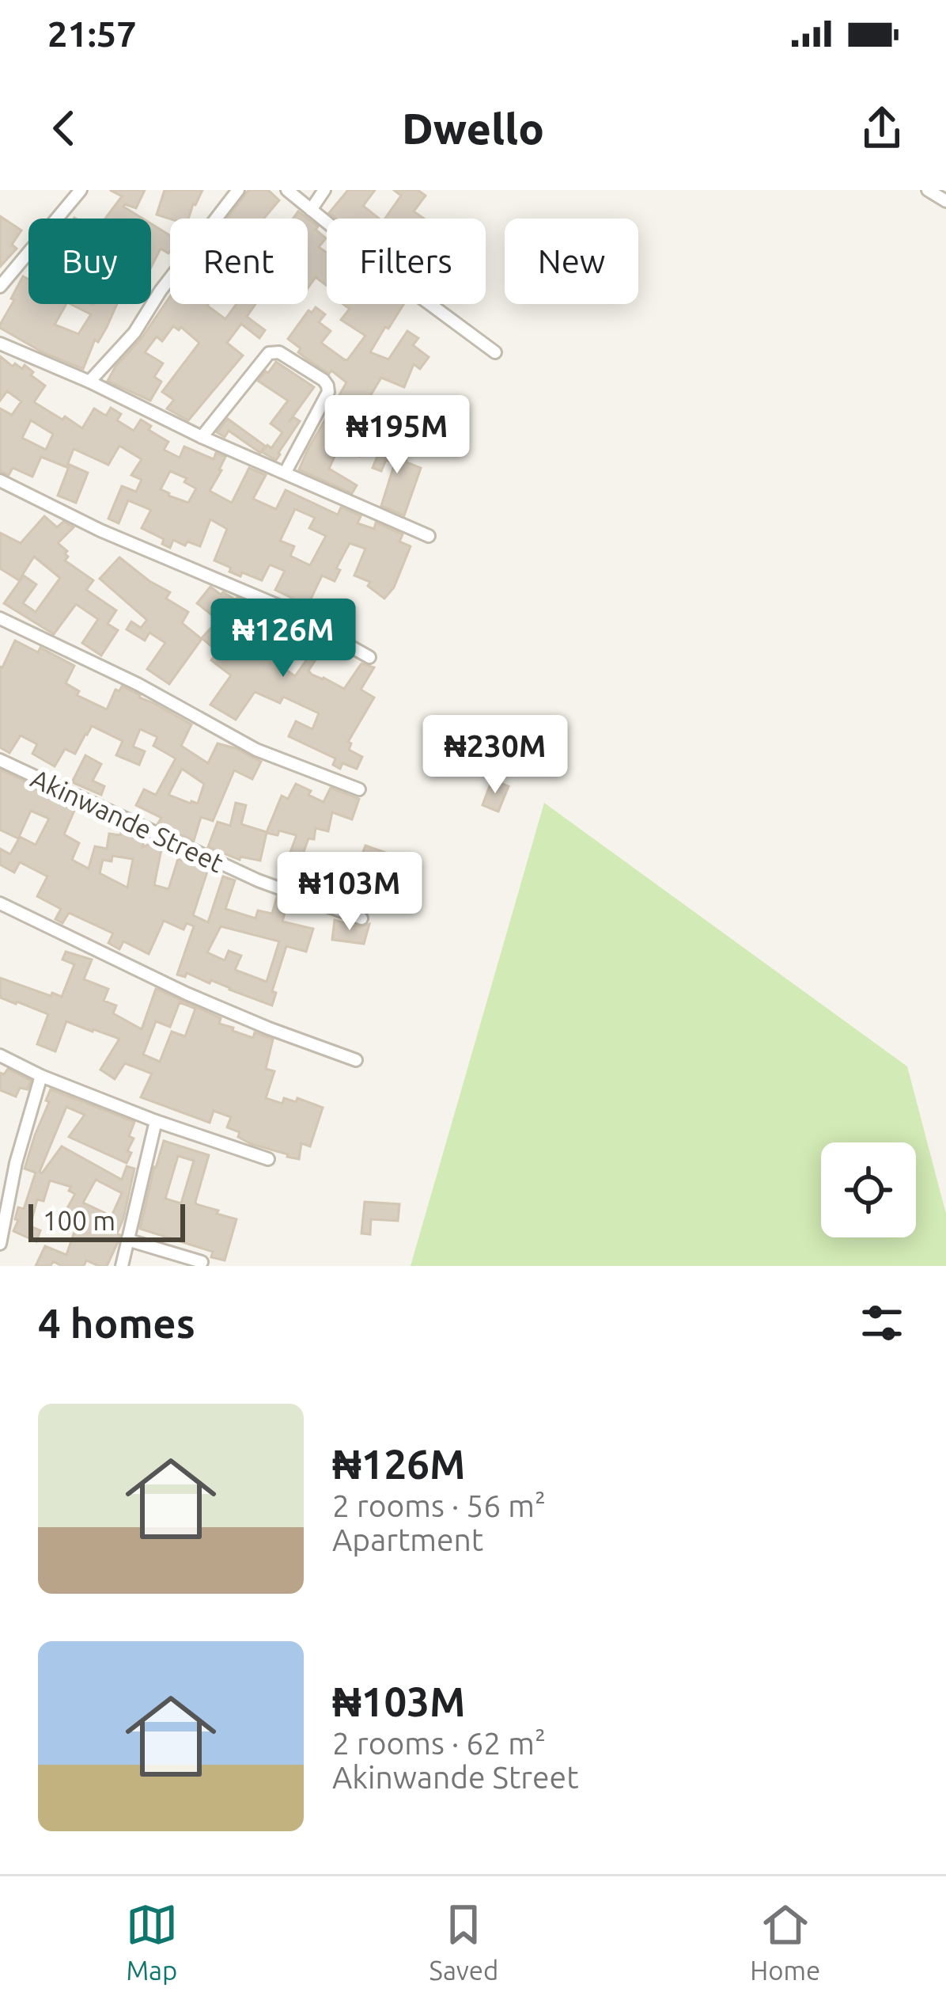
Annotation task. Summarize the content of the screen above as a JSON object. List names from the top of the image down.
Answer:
{
  "streets": {
    "street": ["Akinwande Street"]
  },
  "scale_bar": "100 m",
  "page": {
    "status": "21:57",
    "header": "Dwello",
    "chip": [
      "Buy",
      "Rent",
      "Filters",
      "New"
    ],
    "price": [
      "₦195M",
      "₦126M",
      "₦230M",
      "₦103M"
    ],
    "scale": "100 m",
    "heading": "4 homes",
    "list": [
      {
        "name": "₦126M",
        "note": "2 rooms · 56 m² · Apartment"
      },
      {
        "name": "₦103M",
        "note": "2 rooms · 62 m² · Akinwande Street"
      }
    ],
    "tabs": ["Map", "Saved", "Home"]
  }
}
